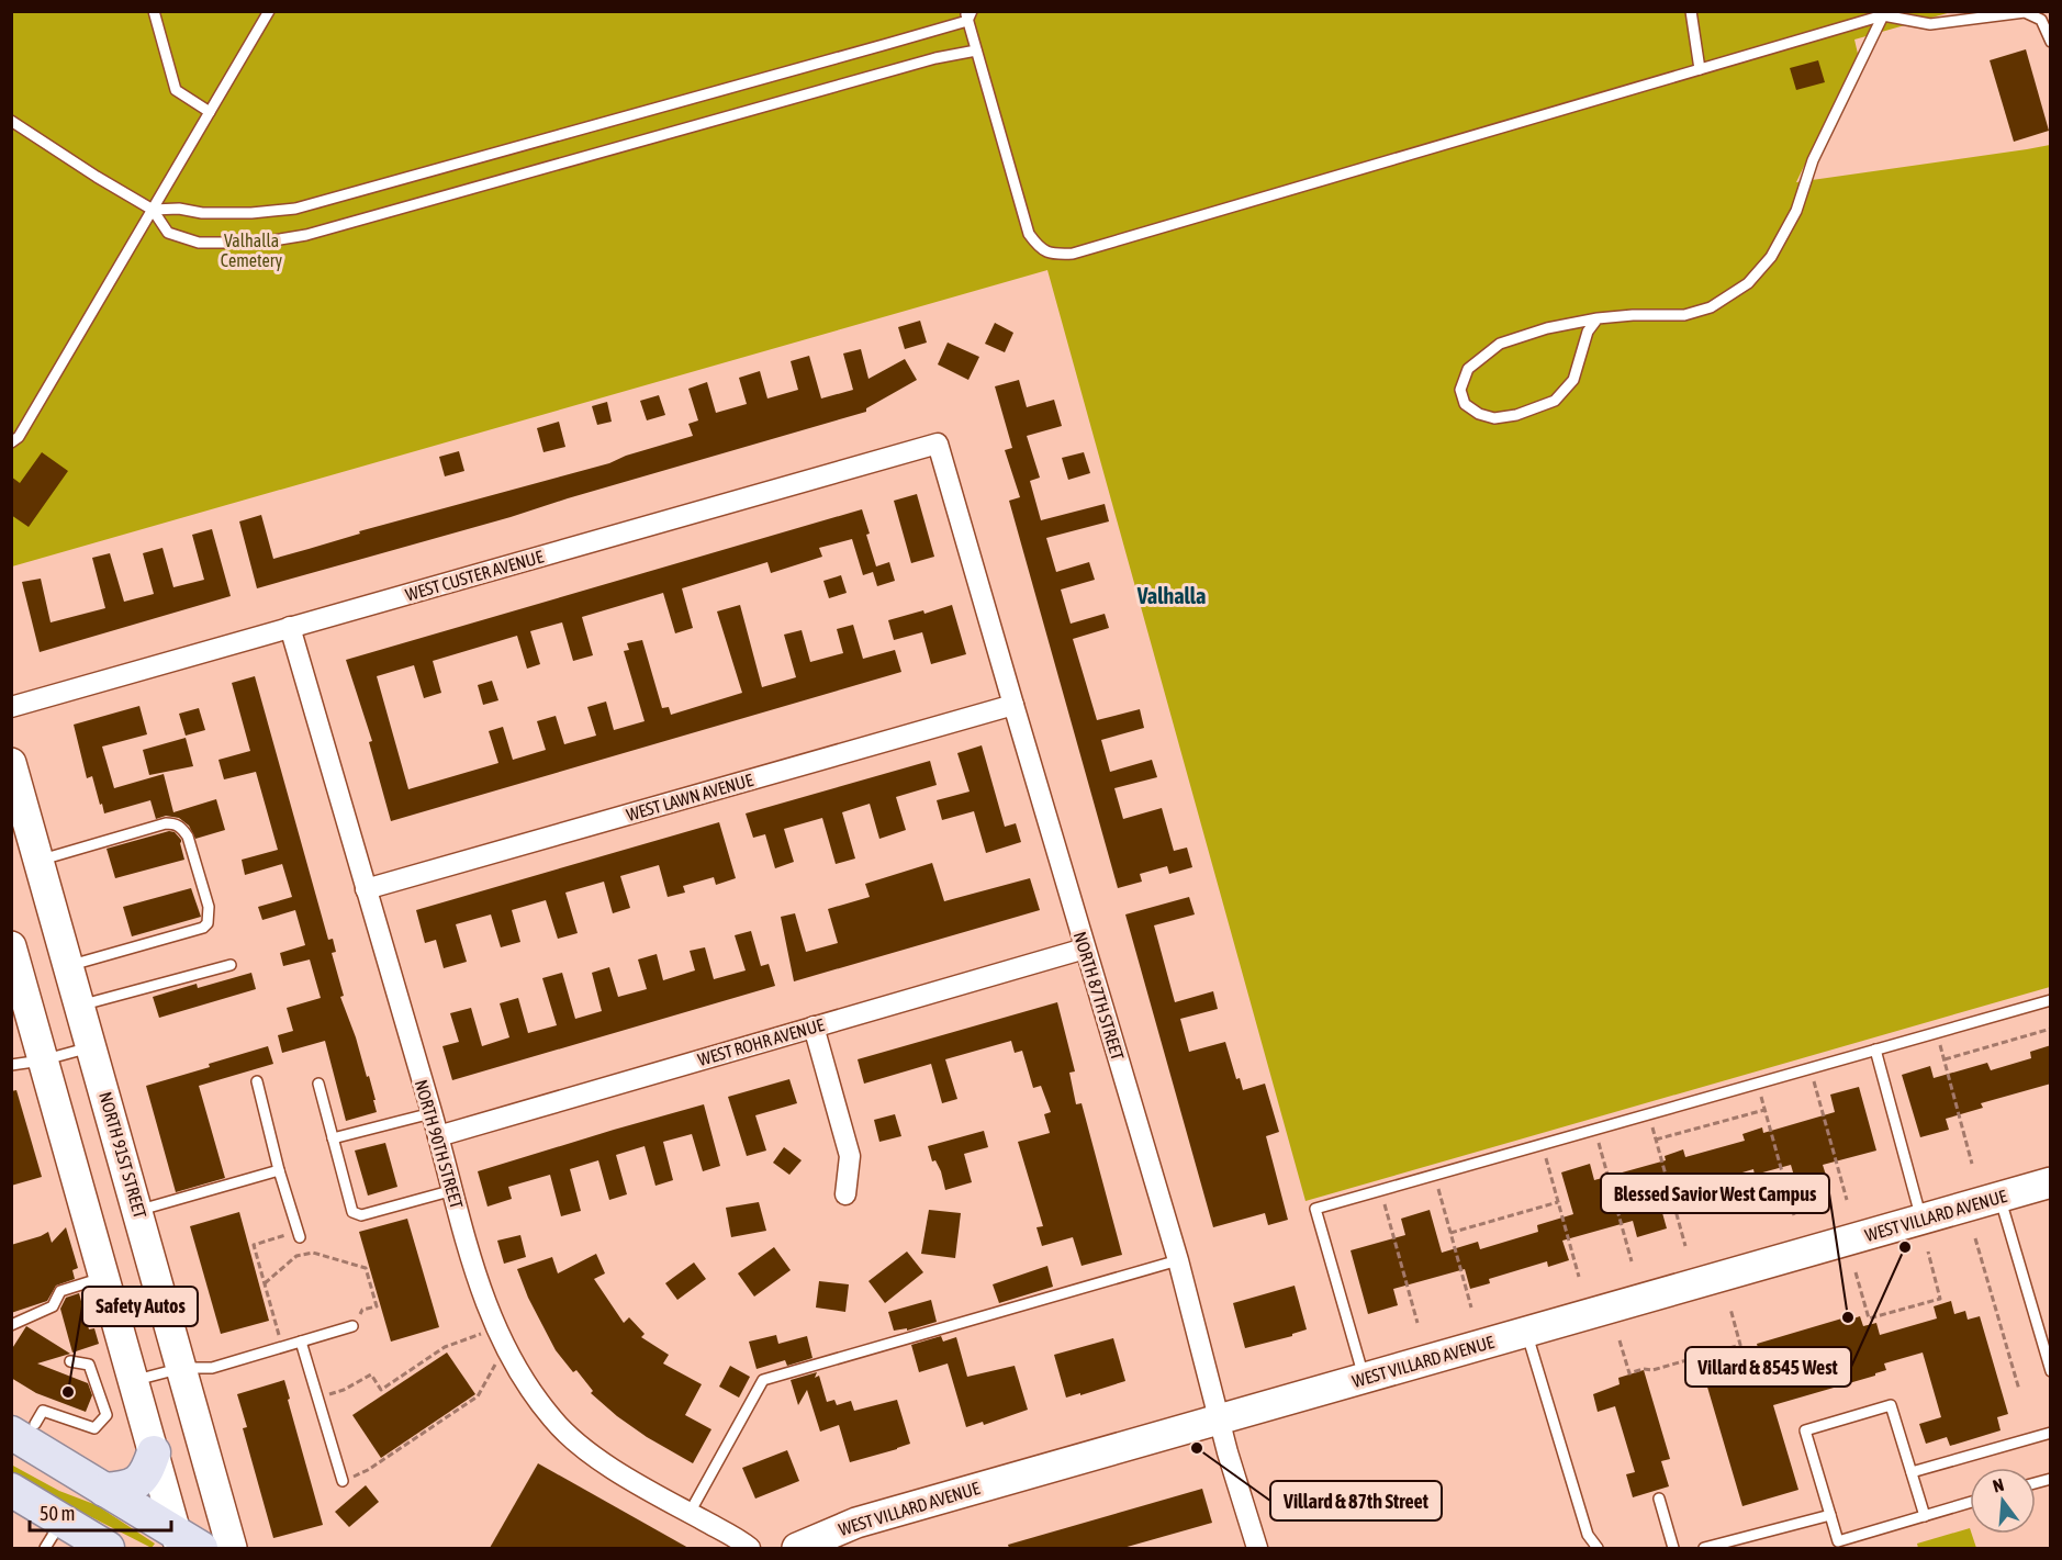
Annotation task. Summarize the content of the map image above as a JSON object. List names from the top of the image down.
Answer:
{
  "streets": {
    "main road": ["NORTH 91ST STREET", "WEST VILLARD AVENUE"],
    "street": [
      "WEST CUSTER AVENUE",
      "WEST LAWN AVENUE",
      "NORTH 87TH STREET",
      "WEST ROHR AVENUE",
      "NORTH 90TH STREET"
    ]
  },
  "crossings": [
    ["WEST CUSTER AVENUE", "NORTH 87TH STREET"],
    ["WEST CUSTER AVENUE", "NORTH 90TH STREET"],
    ["WEST LAWN AVENUE", "NORTH 87TH STREET"],
    ["WEST LAWN AVENUE", "NORTH 90TH STREET"],
    ["NORTH 87TH STREET", "WEST ROHR AVENUE"],
    ["NORTH 87TH STREET", "WEST VILLARD AVENUE"],
    ["WEST ROHR AVENUE", "NORTH 90TH STREET"]
  ],
  "districts": ["Valhalla"],
  "parks": ["Valhalla Cemetery"],
  "places": [
    "Villard & 8545 West",
    "Blessed Savior West Campus",
    "Safety Autos",
    "Villard & 87th Street"
  ],
  "scale_bar": "50 m",
  "north": "top"
}
